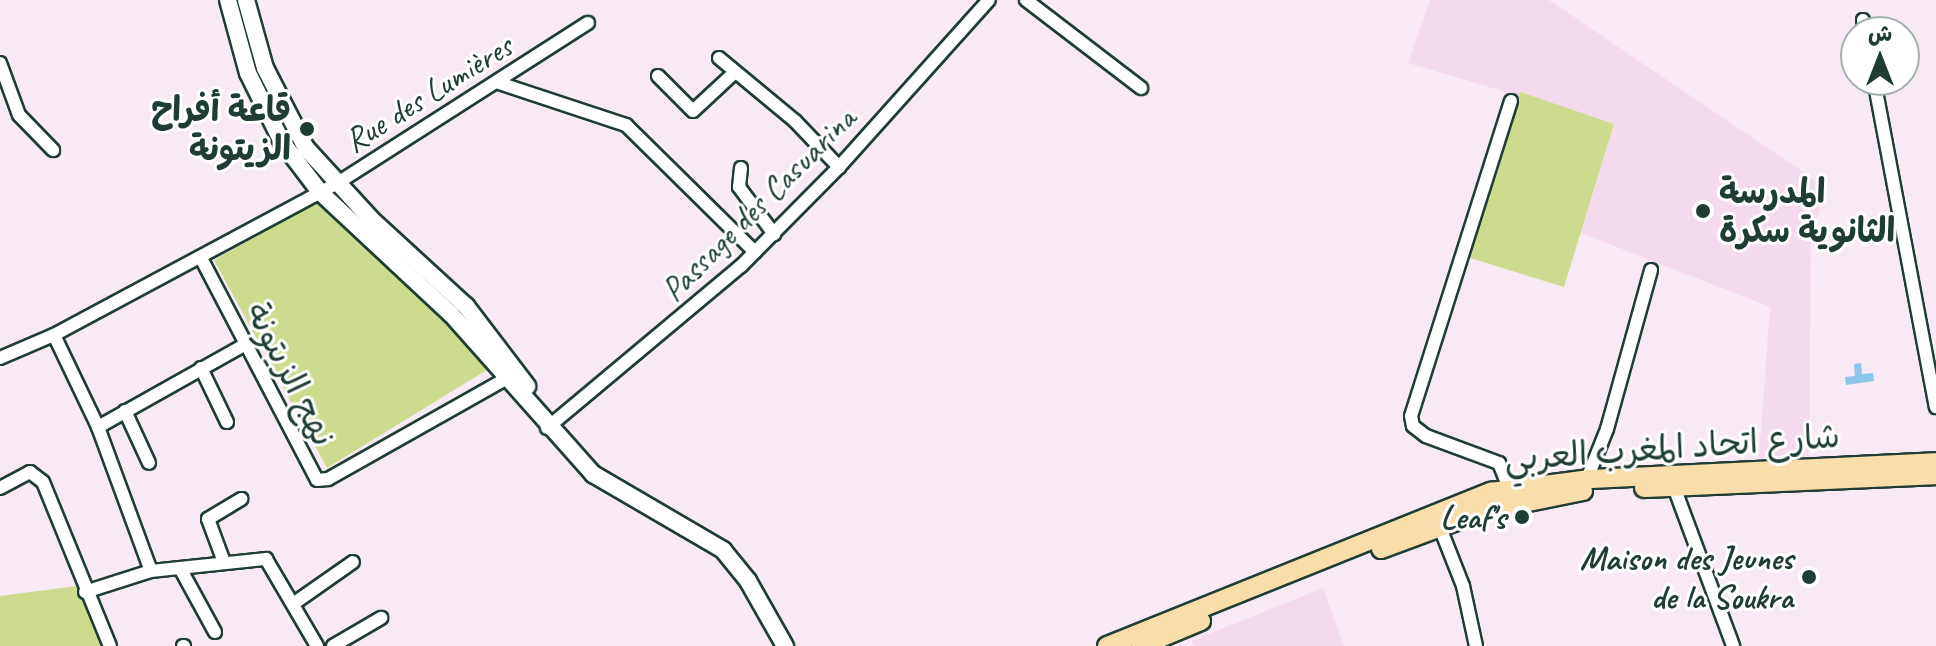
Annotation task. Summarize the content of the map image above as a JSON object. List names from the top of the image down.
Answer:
{
  "streets": {
    "main road": ["شارع اتحاد المغرب العربي"],
    "street": ["Rue des Lumières", "Passage des Casuarina", "نهج الزيتونة"]
  },
  "crossings": [
    ["Rue des Lumières", "نهج الزيتونة"]
  ],
  "places": [
    "قاعة أفراح الزيتونة",
    "المدرسة الثانوية سكرة",
    "Leaf's",
    "Maison des Jeunes de la Soukra"
  ],
  "north": "top"
}
